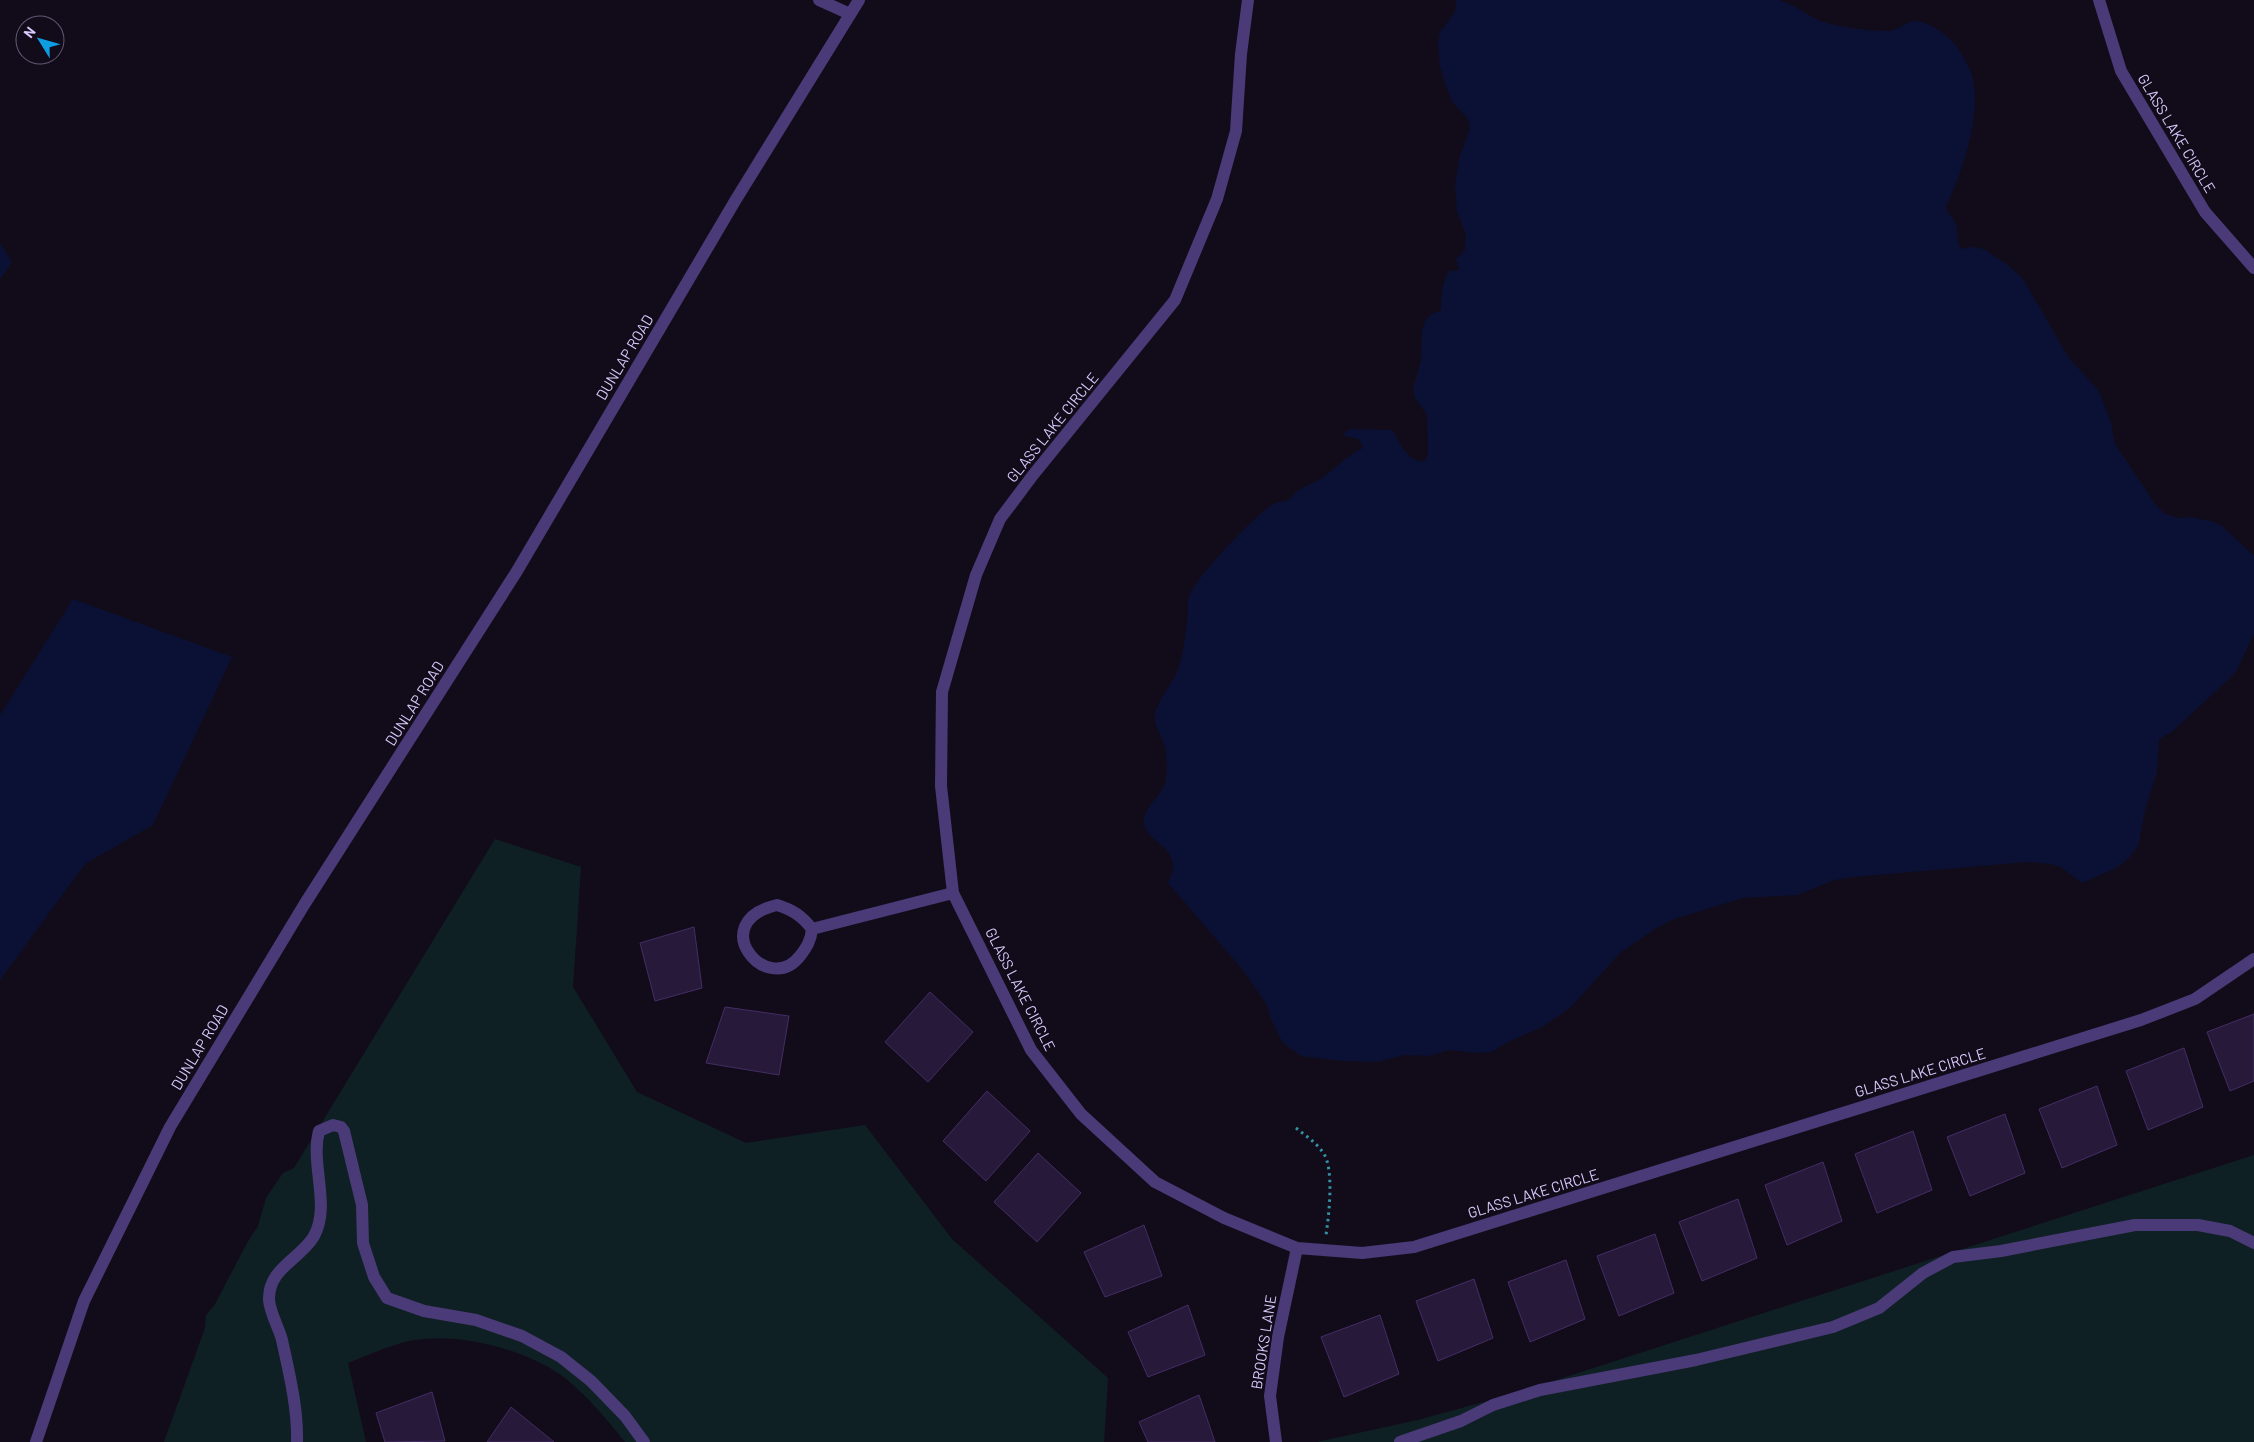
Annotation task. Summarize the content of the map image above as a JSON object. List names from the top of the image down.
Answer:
{
  "streets": {
    "street": ["GLASS LAKE CIRCLE", "DUNLAP ROAD", "BROOKS LANE"]
  },
  "crossings": [
    ["GLASS LAKE CIRCLE", "BROOKS LANE"]
  ],
  "north": "top left"
}
